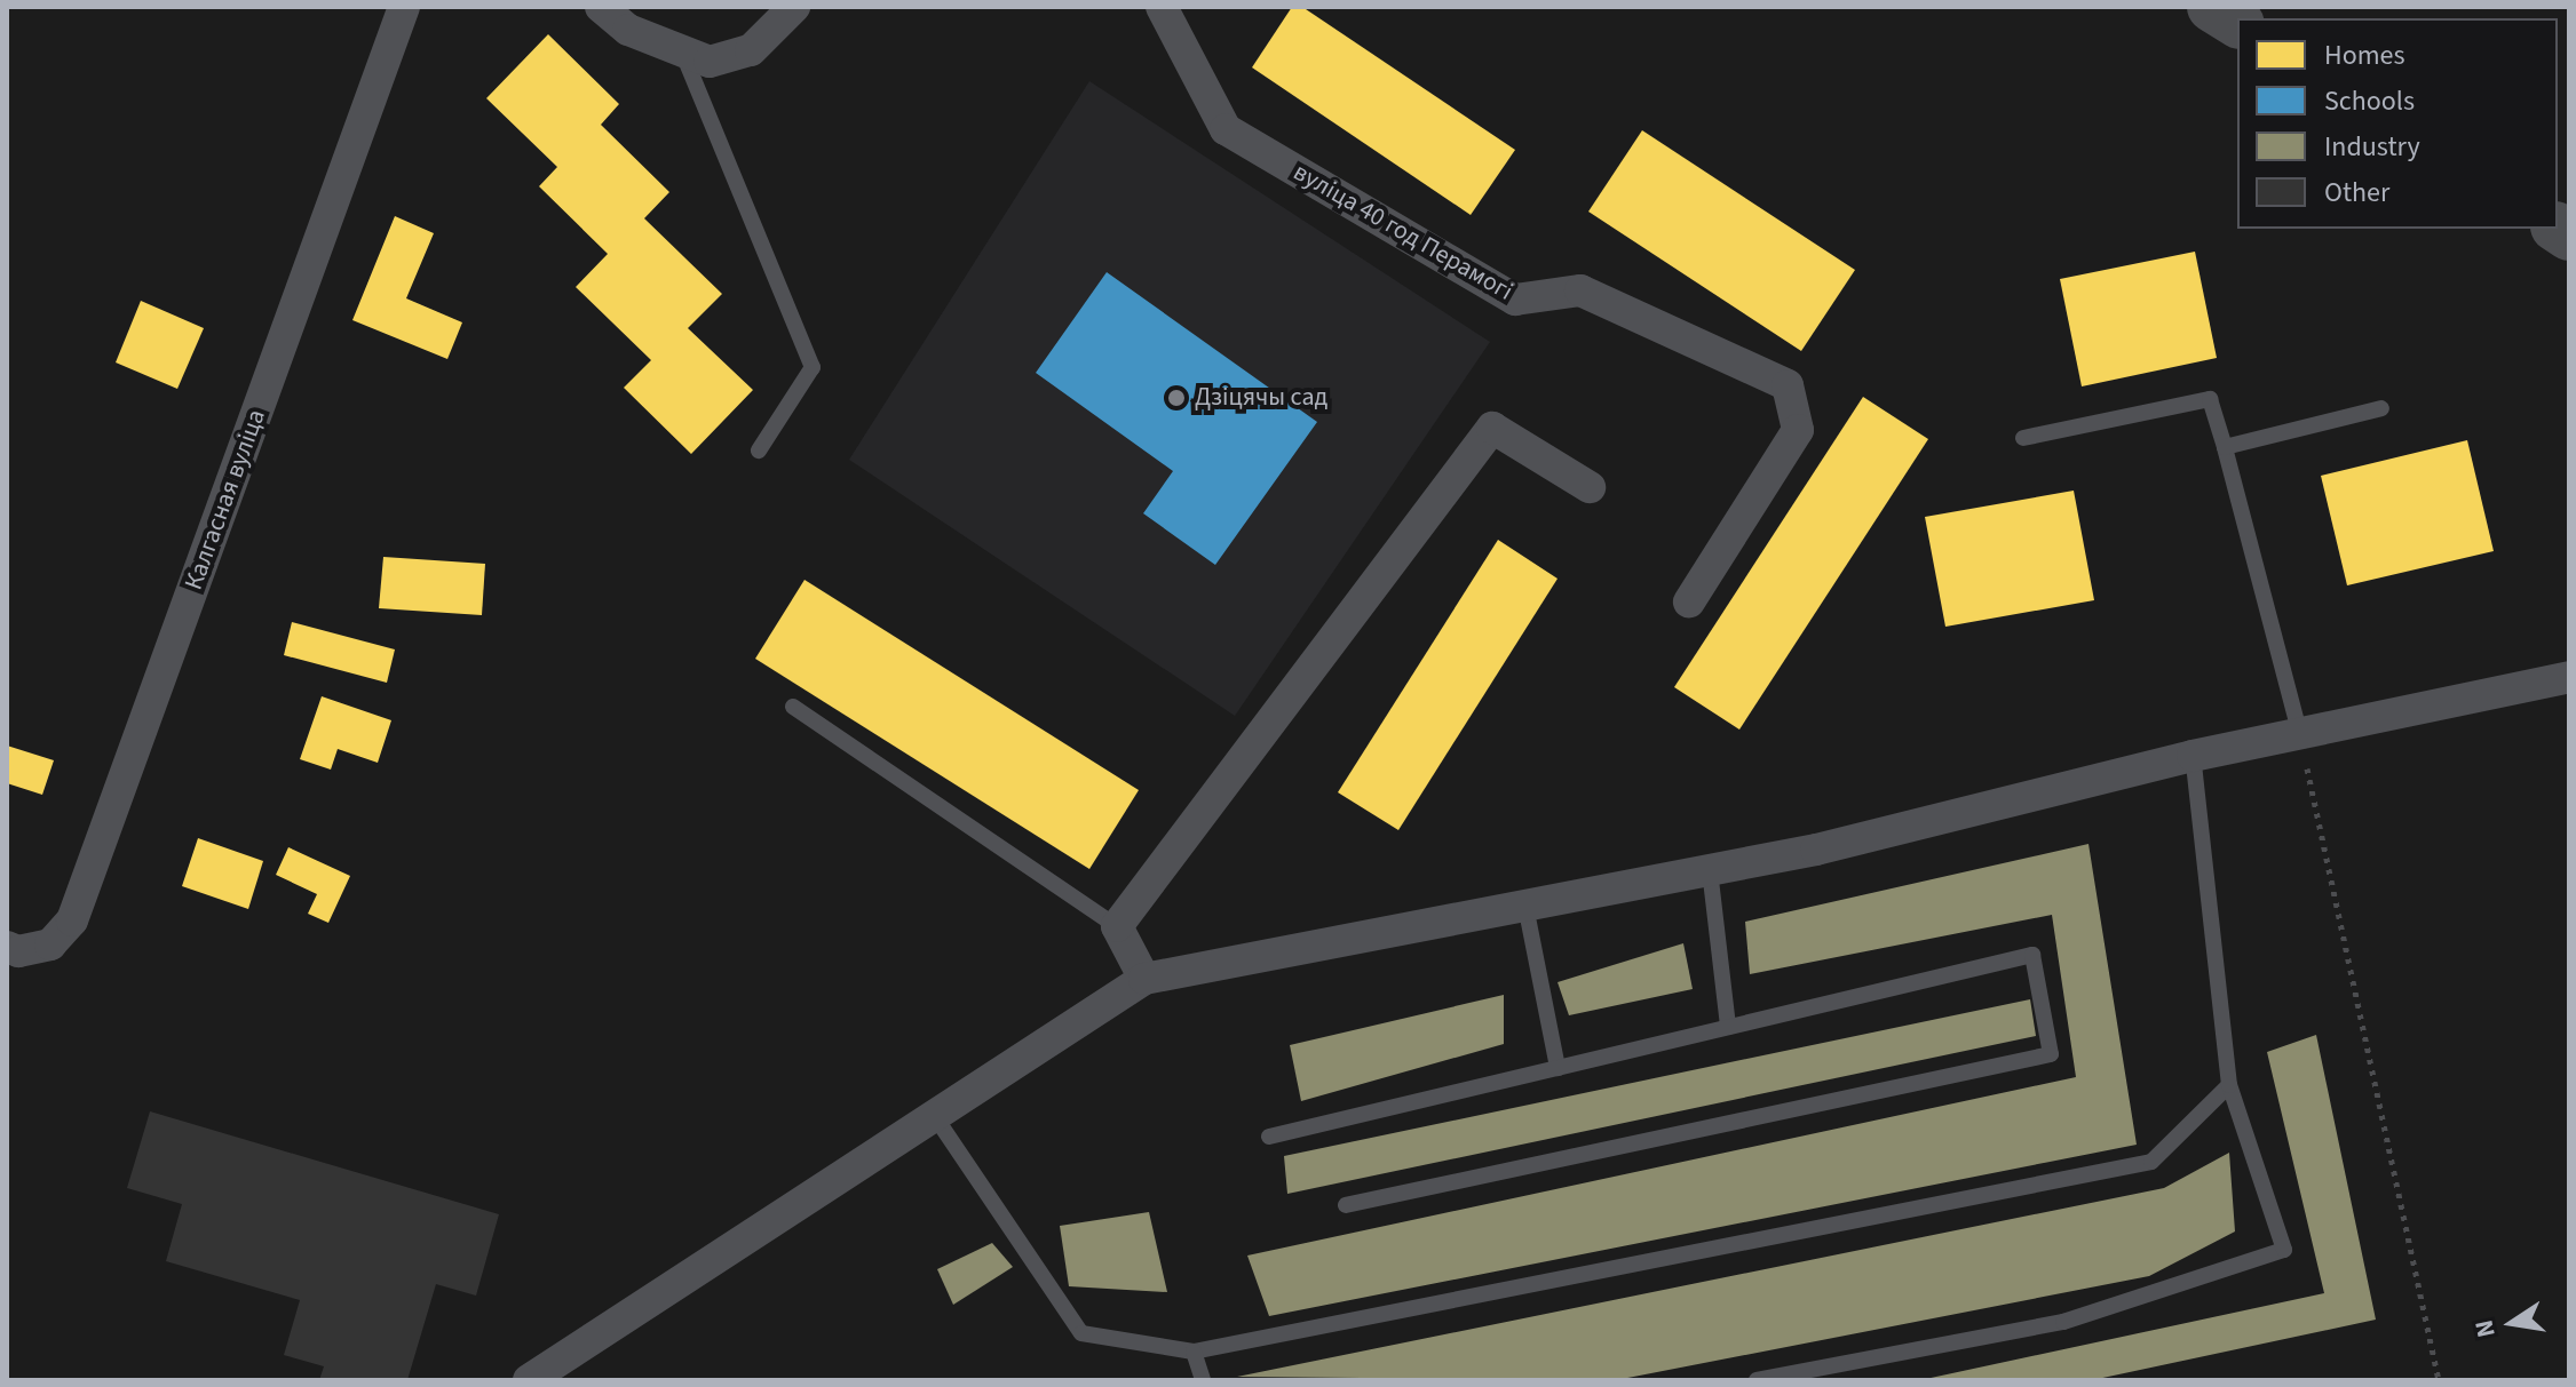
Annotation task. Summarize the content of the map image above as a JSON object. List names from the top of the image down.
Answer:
{
  "streets": {
    "street": ["вуліца 40 год Перамогі", "Калгасная вуліца"]
  },
  "places": ["Дзіцячы сад"],
  "legend": [
    "Homes",
    "Schools",
    "Industry",
    "Other"
  ],
  "north": "left"
}
